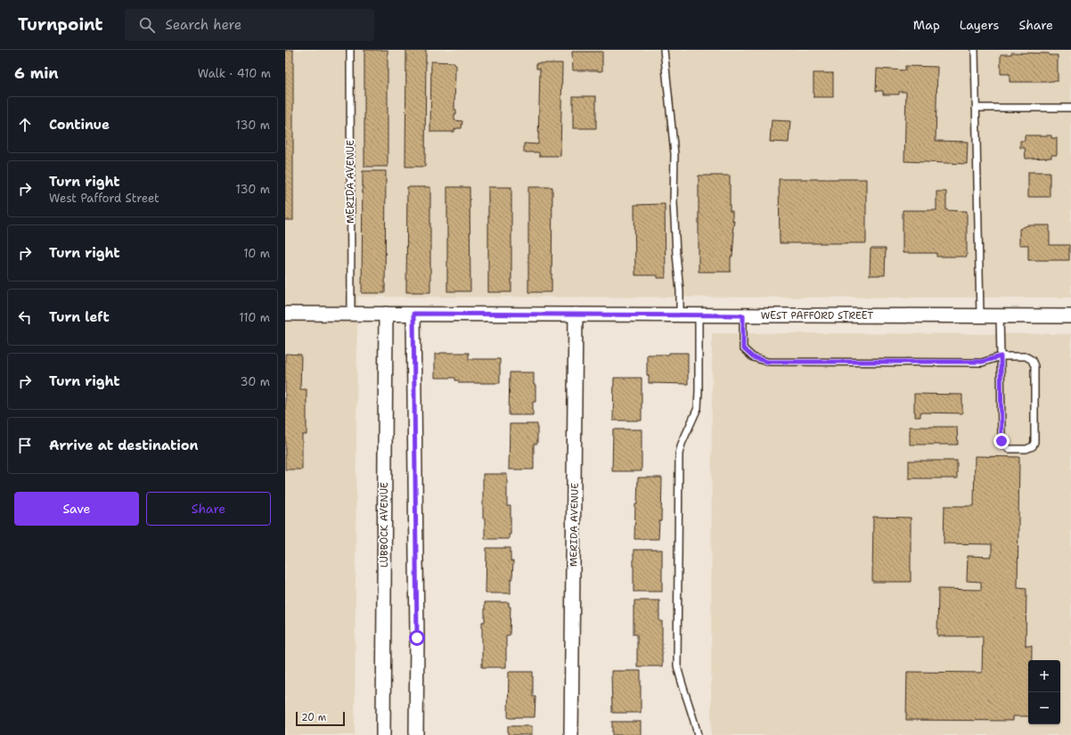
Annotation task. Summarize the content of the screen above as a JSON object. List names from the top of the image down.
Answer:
{
  "streets": {
    "street": ["MERIDA AVENUE", "WEST PAFFORD STREET", "LUBBOCK AVENUE"]
  },
  "crossings": [
    ["MERIDA AVENUE", "WEST PAFFORD STREET"],
    ["WEST PAFFORD STREET", "LUBBOCK AVENUE"]
  ],
  "scale_bar": "20 m",
  "page": {
    "header": "Turnpoint",
    "search": "Search here",
    "nav": ["Map", "Layers", "Share"],
    "heading": ["6 min", "Walk · 410 m"],
    "list": [
      ["Continue", "130 m"],
      ["Turn right", "West Pafford Street", "130 m"],
      ["Turn right", "10 m"],
      ["Turn left", "110 m"],
      ["Turn right", "30 m"],
      "Arrive at destination"
    ],
    "buttons": ["Save", "Share"],
    "map_buttons": ["+", "−"],
    "scale": "20 m"
  }
}
